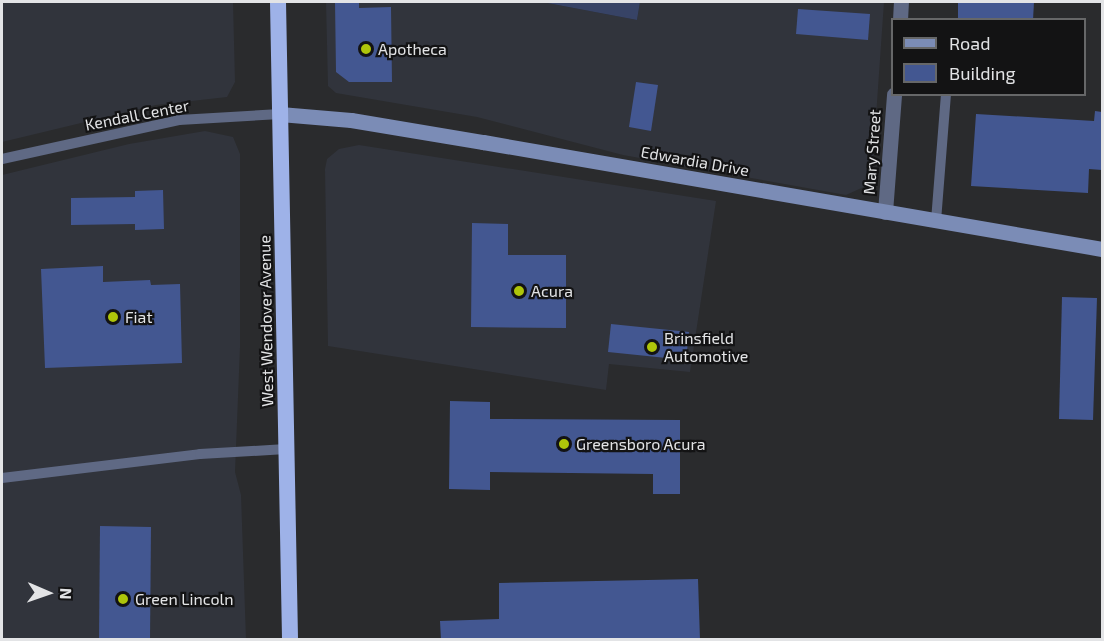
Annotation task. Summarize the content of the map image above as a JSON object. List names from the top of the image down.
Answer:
{
  "streets": {
    "highway": ["West Wendover Avenue"],
    "main road": ["Edwardia Drive"],
    "street": ["Mary Street"],
    "lane": ["Kendall Center"]
  },
  "crossings": [
    ["Kendall Center", "Edwardia Drive"],
    ["Kendall Center", "West Wendover Avenue"],
    ["Mary Street", "Edwardia Drive"],
    ["Edwardia Drive", "West Wendover Avenue"]
  ],
  "places": [
    "Apotheca",
    "Acura",
    "Fiat",
    "Brinsfield Automotive",
    "Greensboro Acura",
    "Green Lincoln"
  ],
  "legend": ["Road", "Building"],
  "north": "right"
}
